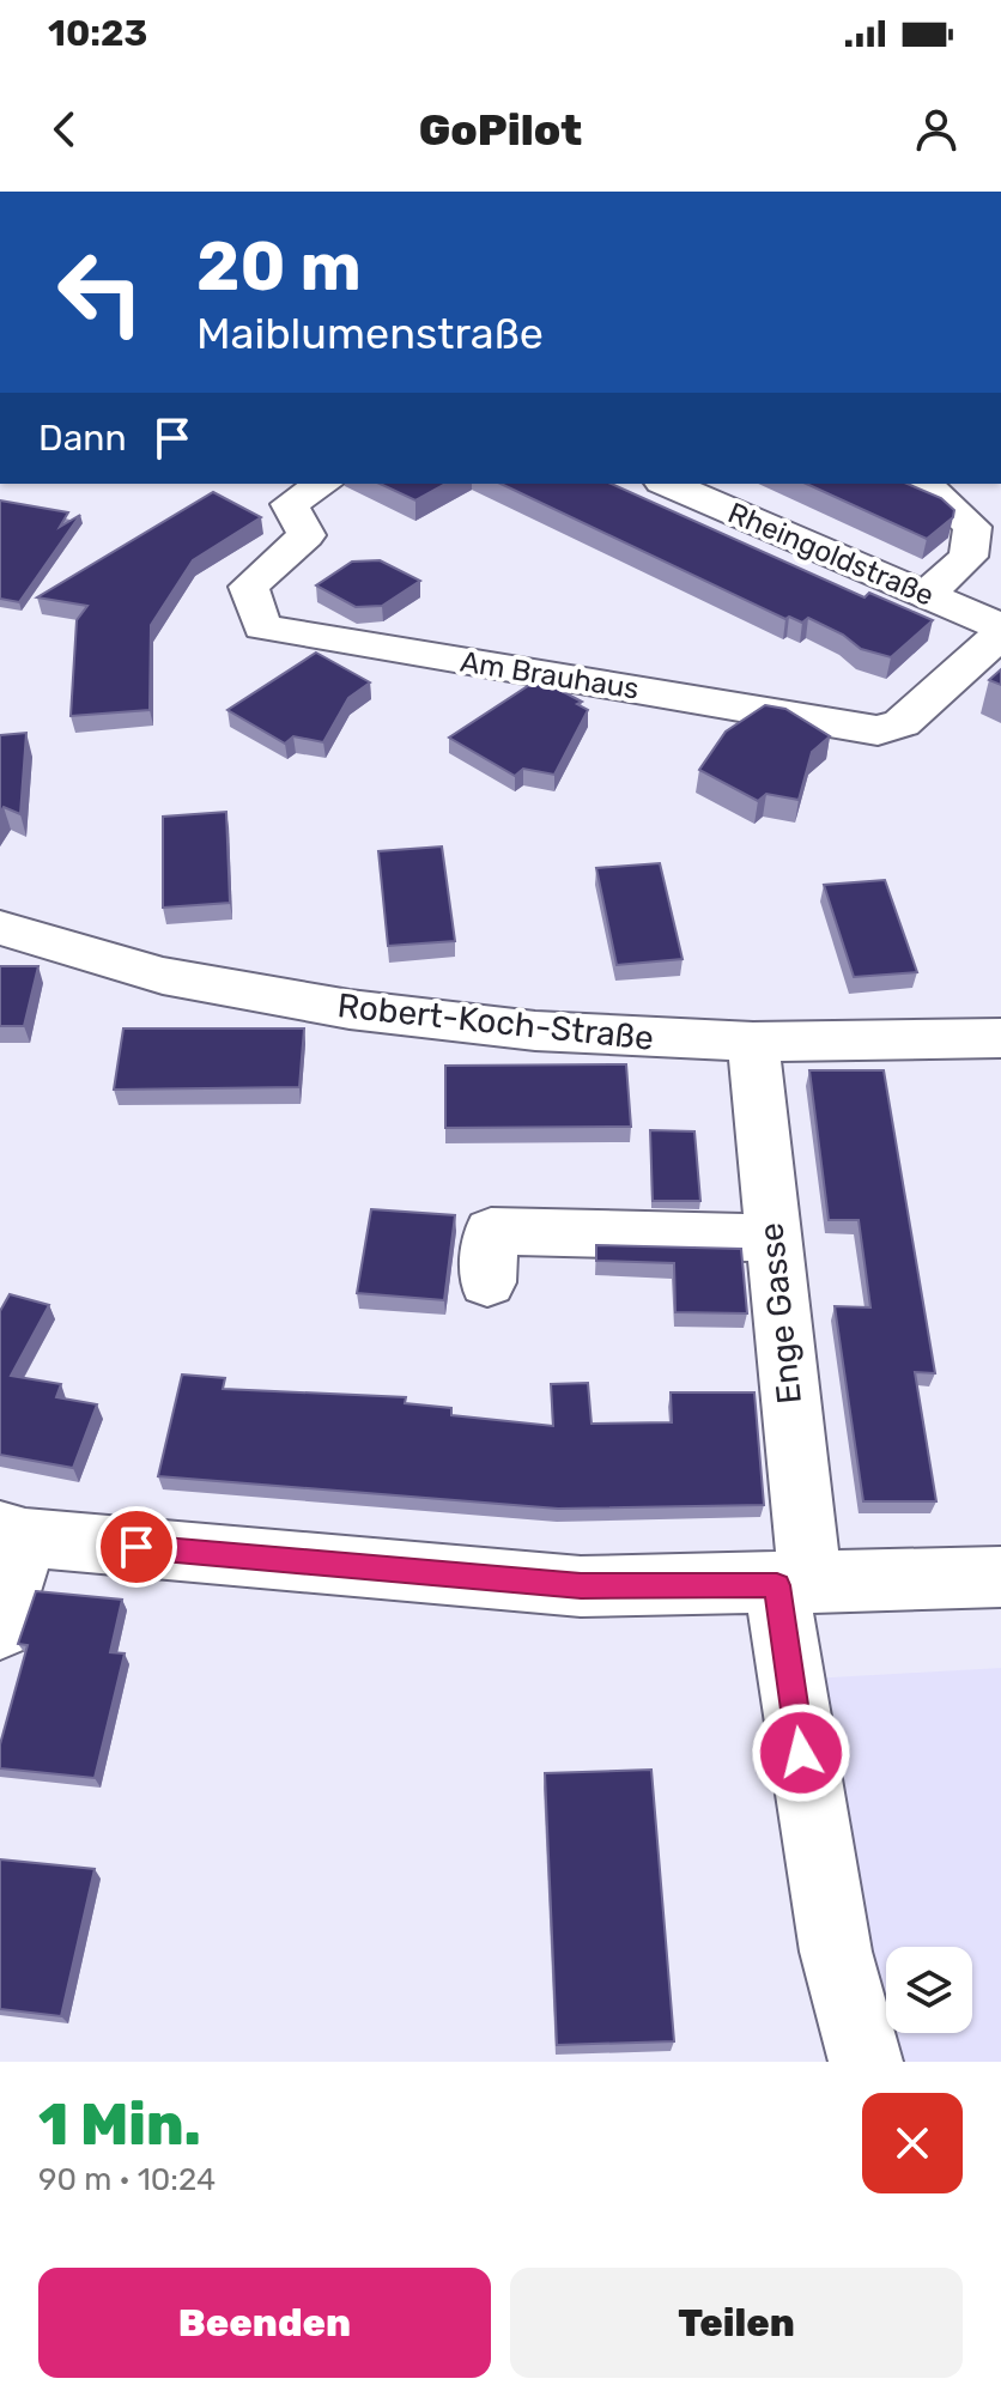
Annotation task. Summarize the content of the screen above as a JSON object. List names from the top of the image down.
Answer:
{
  "streets": {
    "street": [
      "Rheingoldstraße",
      "Am Brauhaus",
      "Robert-Koch-Straße",
      "Enge Gasse"
    ]
  },
  "crossings": [
    ["Rheingoldstraße", "Am Brauhaus"],
    ["Robert-Koch-Straße", "Enge Gasse"]
  ],
  "page": {
    "status": "10:23",
    "header": "GoPilot",
    "turn": ["20 m", "Maiblumenstraße"],
    "then": "Dann",
    "heading": ["1 Min.", "90 m · 10:24"],
    "buttons": ["Beenden", "Teilen"]
  }
}
